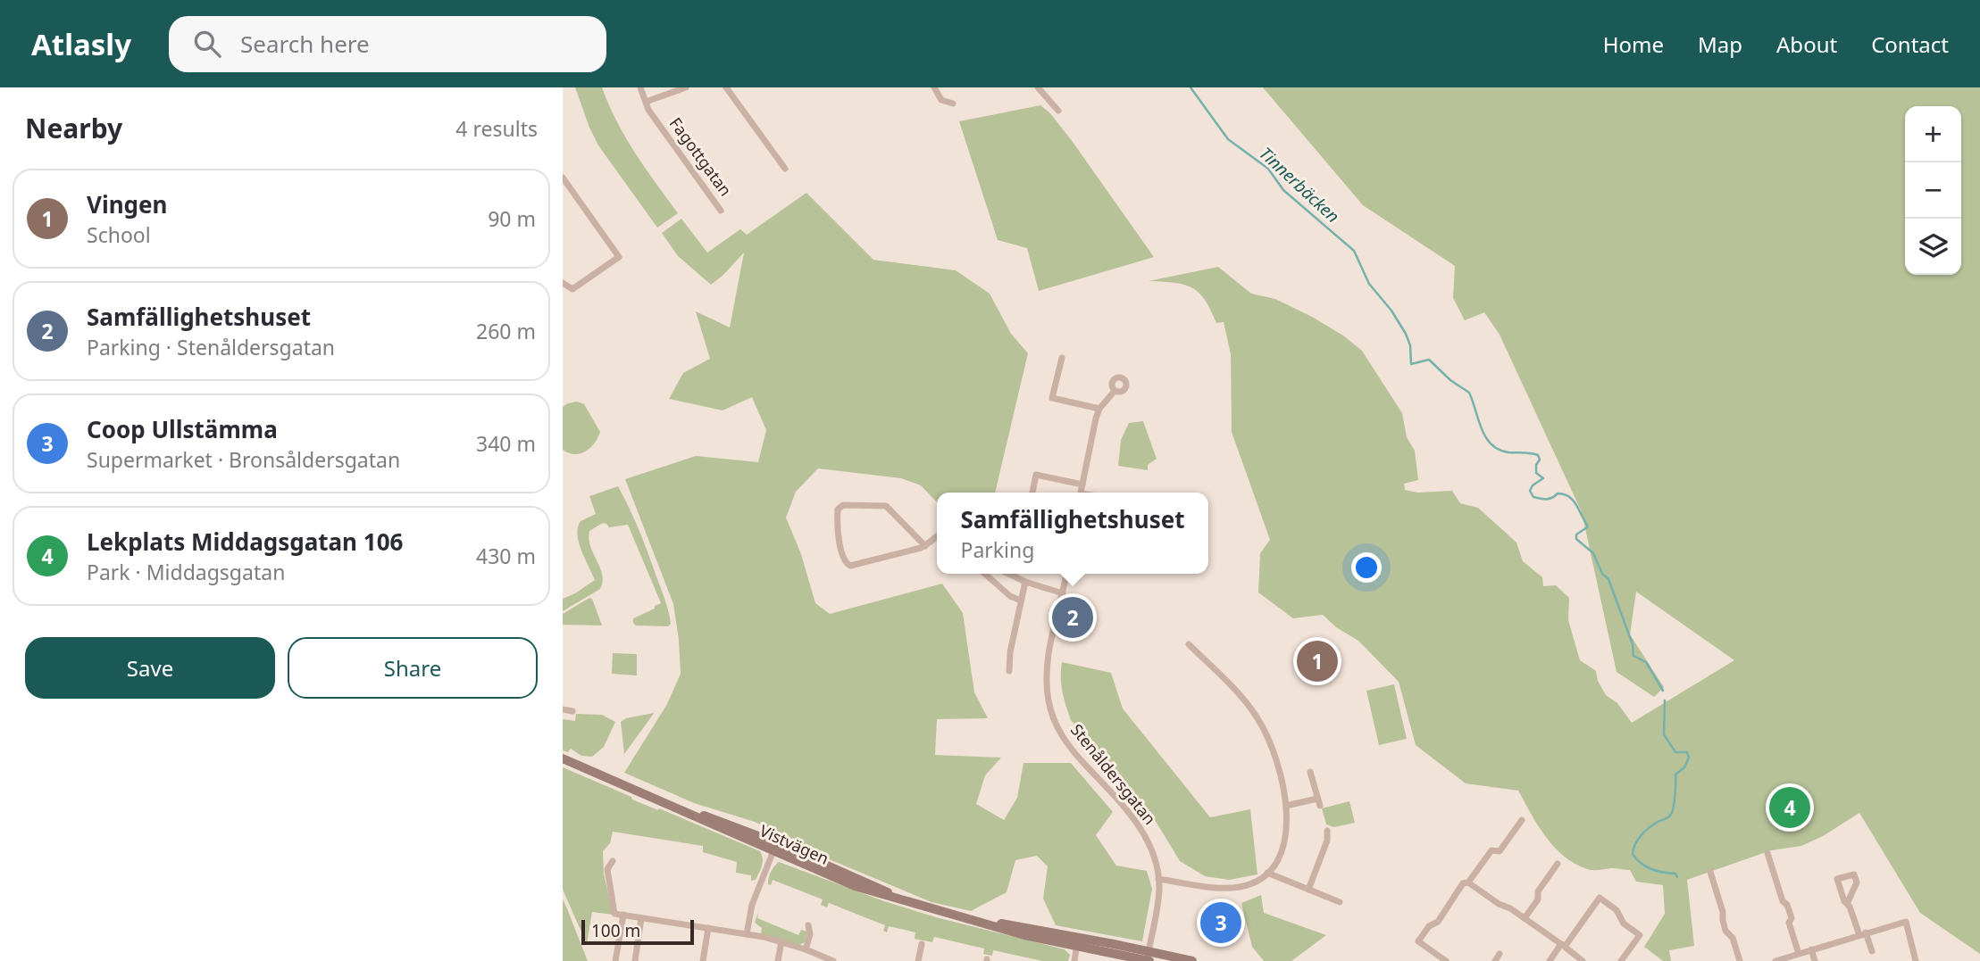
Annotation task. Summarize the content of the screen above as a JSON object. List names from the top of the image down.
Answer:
{
  "streets": {
    "main road": ["Vistvägen"],
    "street": ["Fagottgatan", "Stenåldersgatan"]
  },
  "crossings": [
    ["Stenåldersgatan", "Vistvägen"]
  ],
  "water": ["Tinnerbäcken"],
  "scale_bar": "100 m",
  "page": {
    "header": "Atlasly",
    "search": "Search here",
    "nav": [
      "Home",
      "Map",
      "About",
      "Contact"
    ],
    "heading": ["Nearby", "4 results"],
    "map_buttons": ["+", "−"],
    "list": [
      {
        "mark": "1",
        "name": "Vingen",
        "note": "School",
        "value": "90 m"
      },
      {
        "mark": "2",
        "name": "Samfällighetshuset",
        "note": "Parking · Stenåldersgatan",
        "value": "260 m"
      },
      {
        "mark": "3",
        "name": "Coop Ullstämma",
        "note": "Supermarket · Bronsåldersgatan",
        "value": "340 m"
      },
      {
        "mark": "4",
        "name": "Lekplats Middagsgatan 106",
        "note": "Park · Middagsgatan",
        "value": "430 m"
      }
    ],
    "popup": ["Samfällighetshuset", "Parking"],
    "pins": [
      "2",
      "1",
      "4",
      "3"
    ],
    "buttons": ["Save", "Share"],
    "scale": "100 m"
  }
}
